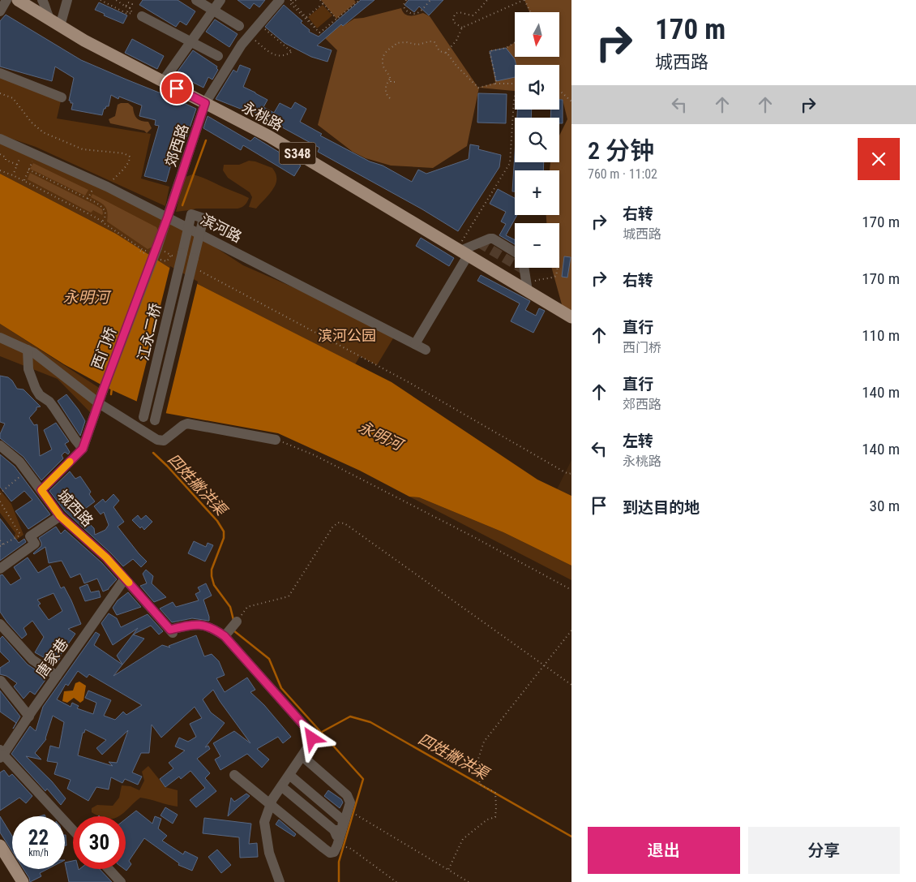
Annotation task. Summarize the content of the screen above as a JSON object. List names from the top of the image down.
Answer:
{
  "streets": {
    "main road": ["永桃路", "S348"],
    "street": [
      "郊西路",
      "滨河路",
      "江永二桥",
      "西门桥",
      "城西路",
      "唐家巷"
    ]
  },
  "crossings": [
    ["永桃路", "郊西路"],
    ["郊西路", "滨河路"],
    ["郊西路", "西门桥"],
    ["滨河路", "江永二桥"],
    ["城西路", "唐家巷"]
  ],
  "water": ["永明河", "四姓撇洪渠"],
  "parks": ["滨河公园"],
  "north": "bottom",
  "page": {
    "turn": ["170 m", "城西路"],
    "map_buttons": ["+", "−"],
    "heading": ["2 分钟", "760 m · 11:02"],
    "list": [
      {
        "name": "右转",
        "note": "城西路",
        "value": "170 m"
      },
      {
        "name": "右转",
        "value": "170 m"
      },
      {
        "name": "直行",
        "note": "西门桥",
        "value": "110 m"
      },
      {
        "name": "直行",
        "note": "郊西路",
        "value": "140 m"
      },
      {
        "name": "左转",
        "note": "永桃路",
        "value": "140 m"
      },
      {
        "name": "到达目的地",
        "value": "30 m"
      }
    ],
    "speed": "22 km/h",
    "limit": "30",
    "buttons": ["退出", "分享"]
  }
}
